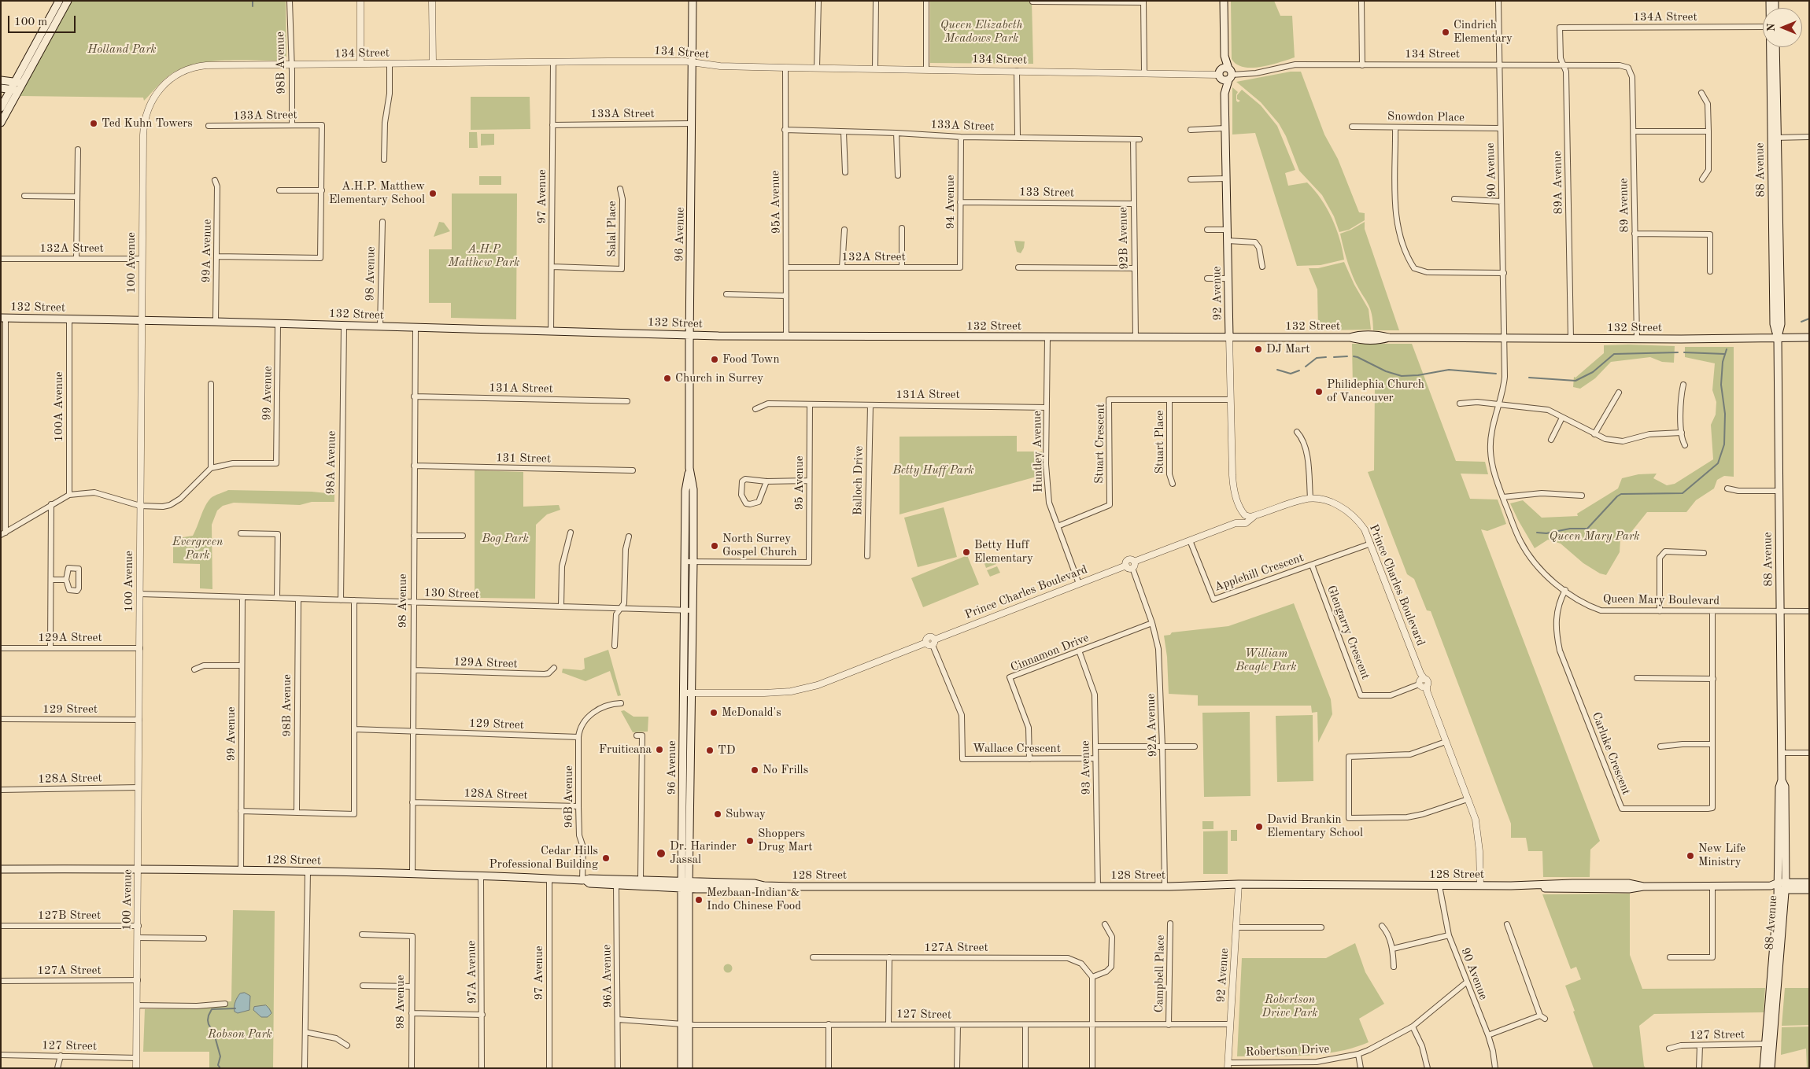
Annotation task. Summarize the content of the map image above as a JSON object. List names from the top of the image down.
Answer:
{
  "streets": {
    "main road": [
      "88 Avenue",
      "96 Avenue",
      "92 Avenue",
      "132 Street",
      "128 Street"
    ],
    "street": [
      "134A Street",
      "134 Street",
      "98B Avenue",
      "133A Street",
      "Snowdon Place",
      "90 Avenue",
      "89A Avenue",
      "133 Street",
      "97 Avenue",
      "95A Avenue",
      "94 Avenue",
      "89 Avenue",
      "Salal Place",
      "92B Avenue",
      "132A Street",
      "99A Avenue",
      "100 Avenue",
      "98 Avenue",
      "131A Street",
      "99 Avenue",
      "100A Avenue",
      "Stuart Place",
      "Stuart Crescent",
      "Huntley Avenue",
      "131 Street",
      "98A Avenue",
      "Balloch Drive",
      "95 Avenue",
      "Applehill Crescent",
      "Prince Charles Boulevard",
      "130 Street",
      "Queen Mary Boulevard",
      "Glengarry Crescent",
      "129A Street",
      "Cinnamon Drive",
      "129 Street",
      "92A Avenue",
      "Wallace Crescent",
      "Carluke Crescent",
      "93 Avenue",
      "128A Street",
      "96B Avenue",
      "127B Street",
      "127A Street",
      "97A Avenue",
      "Campbell Place",
      "96A Avenue",
      "127 Street",
      "Robertson Drive"
    ]
  },
  "crossings": [
    ["134A Street", "89A Avenue"],
    ["134 Street", "98B Avenue"],
    ["134 Street", "90 Avenue"],
    ["134 Street", "89A Avenue"],
    ["134 Street", "97 Avenue"],
    ["134 Street", "95A Avenue"],
    ["134 Street", "89 Avenue"],
    ["134 Street", "96 Avenue"],
    ["134 Street", "100 Avenue"],
    ["134 Street", "92 Avenue"],
    ["98B Avenue", "133A Street"],
    ["98B Avenue", "130 Street"],
    ["133A Street", "97 Avenue"],
    ["133A Street", "95A Avenue"],
    ["133A Street", "94 Avenue"],
    ["133A Street", "96 Avenue"],
    ["133A Street", "92B Avenue"],
    ["Snowdon Place", "90 Avenue"],
    ["90 Avenue", "132 Street"],
    ["90 Avenue", "Queen Mary Boulevard"],
    ["90 Avenue", "128 Street"],
    ["90 Avenue", "Robertson Drive"],
    ["88 Avenue", "132 Street"],
    ["88 Avenue", "Queen Mary Boulevard"],
    ["88 Avenue", "128 Street"],
    ["88 Avenue", "127 Street"],
    ["89A Avenue", "132 Street"],
    ["133 Street", "94 Avenue"],
    ["133 Street", "92B Avenue"],
    ["97 Avenue", "Salal Place"],
    ["97 Avenue", "132 Street"],
    ["97 Avenue", "128 Street"],
    ["95A Avenue", "132A Street"],
    ["95A Avenue", "132 Street"],
    ["94 Avenue", "132A Street"],
    ["89 Avenue", "132 Street"],
    ["96 Avenue", "132 Street"],
    ["96 Avenue", "95 Avenue"],
    ["96 Avenue", "Prince Charles Boulevard"],
    ["96 Avenue", "130 Street"],
    ["96 Avenue", "128 Street"],
    ["96 Avenue", "127 Street"],
    ["92B Avenue", "132 Street"],
    ["132A Street", "100 Avenue"],
    ["99A Avenue", "132 Street"],
    ["100 Avenue", "132 Street"],
    ["100 Avenue", "130 Street"],
    ["100 Avenue", "129A Street"],
    ["100 Avenue", "129 Street"],
    ["100 Avenue", "128A Street"],
    ["100 Avenue", "128 Street"],
    ["100 Avenue", "127B Street"],
    ["100 Avenue", "127A Street"],
    ["100 Avenue", "127 Street"],
    ["98 Avenue", "132 Street"],
    ["98 Avenue", "131A Street"],
    ["98 Avenue", "131 Street"],
    ["98 Avenue", "130 Street"],
    ["98 Avenue", "129A Street"],
    ["98 Avenue", "129 Street"],
    ["98 Avenue", "128A Street"],
    ["98 Avenue", "128 Street"],
    ["92 Avenue", "132 Street"],
    ["92 Avenue", "Stuart Crescent"],
    ["92 Avenue", "128 Street"],
    ["92 Avenue", "127 Street"],
    ["92 Avenue", "Robertson Drive"],
    ["132 Street", "99 Avenue"],
    ["132 Street", "100A Avenue"],
    ["132 Street", "Huntley Avenue"],
    ["132 Street", "98A Avenue"],
    ["132 Street", "Queen Mary Boulevard"],
    ["131A Street", "Huntley Avenue"],
    ["131A Street", "Balloch Drive"],
    ["131A Street", "95 Avenue"],
    ["99 Avenue", "130 Street"],
    ["99 Avenue", "128 Street"],
    ["Stuart Place", "Stuart Crescent"],
    ["Stuart Crescent", "Huntley Avenue"],
    ["Huntley Avenue", "Prince Charles Boulevard"],
    ["98A Avenue", "130 Street"],
    ["Applehill Crescent", "Prince Charles Boulevard"],
    ["Applehill Crescent", "Glengarry Crescent"],
    ["Prince Charles Boulevard", "Glengarry Crescent"],
    ["Prince Charles Boulevard", "92A Avenue"],
    ["Prince Charles Boulevard", "Wallace Crescent"],
    ["Prince Charles Boulevard", "128 Street"],
    ["Queen Mary Boulevard", "Carluke Crescent"],
    ["Cinnamon Drive", "92A Avenue"],
    ["Cinnamon Drive", "Wallace Crescent"],
    ["Cinnamon Drive", "93 Avenue"],
    ["129 Street", "96B Avenue"],
    ["92A Avenue", "128 Street"],
    ["Wallace Crescent", "93 Avenue"],
    ["93 Avenue", "128 Street"],
    ["128A Street", "96B Avenue"],
    ["96B Avenue", "128 Street"],
    ["128 Street", "97A Avenue"],
    ["128 Street", "96A Avenue"],
    ["Campbell Place", "127 Street"],
    ["96A Avenue", "127 Street"]
  ],
  "parks": [
    "Queen Elizabeth Meadows Park",
    "Holland Park",
    "A.H.P Matthew Park",
    "Betty Huff Park",
    "Queen Mary Park",
    "Bog Park",
    "Evergreen Park",
    "William Beagle Park",
    "Robertson Drive Park",
    "Robson Park"
  ],
  "places": [
    "Cindrich Elementary",
    "Ted Kuhn Towers",
    "A.H.P. Matthew Elementary School",
    "DJ Mart",
    "Food Town",
    "Church in Surrey",
    "Philidephia Church of Vancouver",
    "North Surrey Gospel Church",
    "Betty Huff Elementary",
    "McDonald's",
    "Fruiticana",
    "TD",
    "No Frills",
    "Subway",
    "David Brankin Elementary School",
    "Shoppers Drug Mart",
    "Dr. Harinder Jassal",
    "New Life Ministry",
    "Cedar Hills Professional Building",
    "Mezbaan Indian & Indo Chinese Food"
  ],
  "scale_bar": "100 m",
  "north": "left"
}
